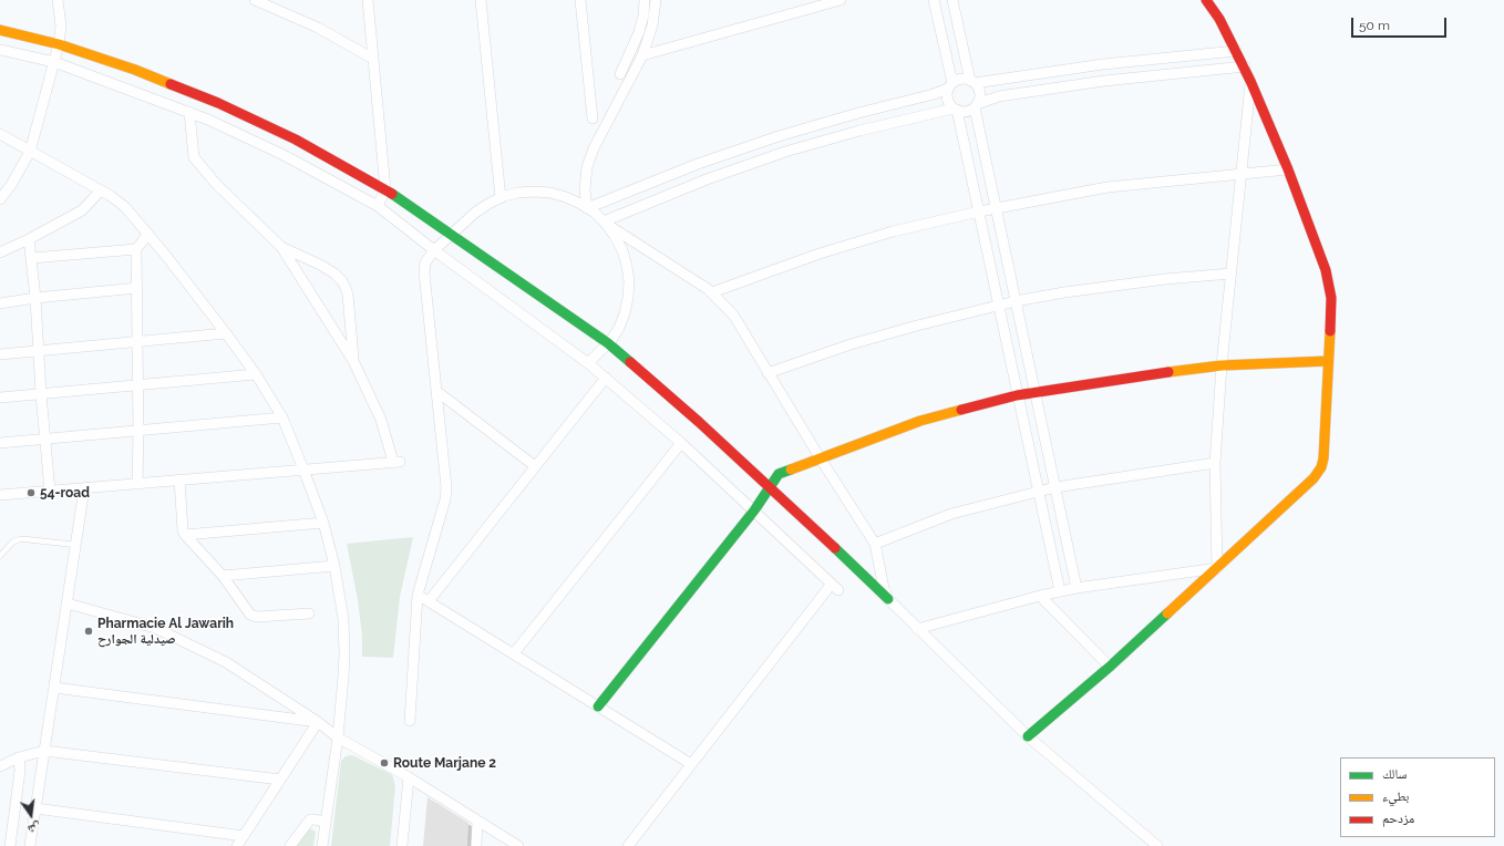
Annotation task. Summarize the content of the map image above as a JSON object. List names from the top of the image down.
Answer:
{
  "places": ["54-road", "Pharmacie Al Jawarih صيدلية الجوارح", "Route Marjane 2"],
  "legend": ["سالك", "بطيء", "مزدحم"],
  "scale_bar": "50 m",
  "north": "bottom"
}
